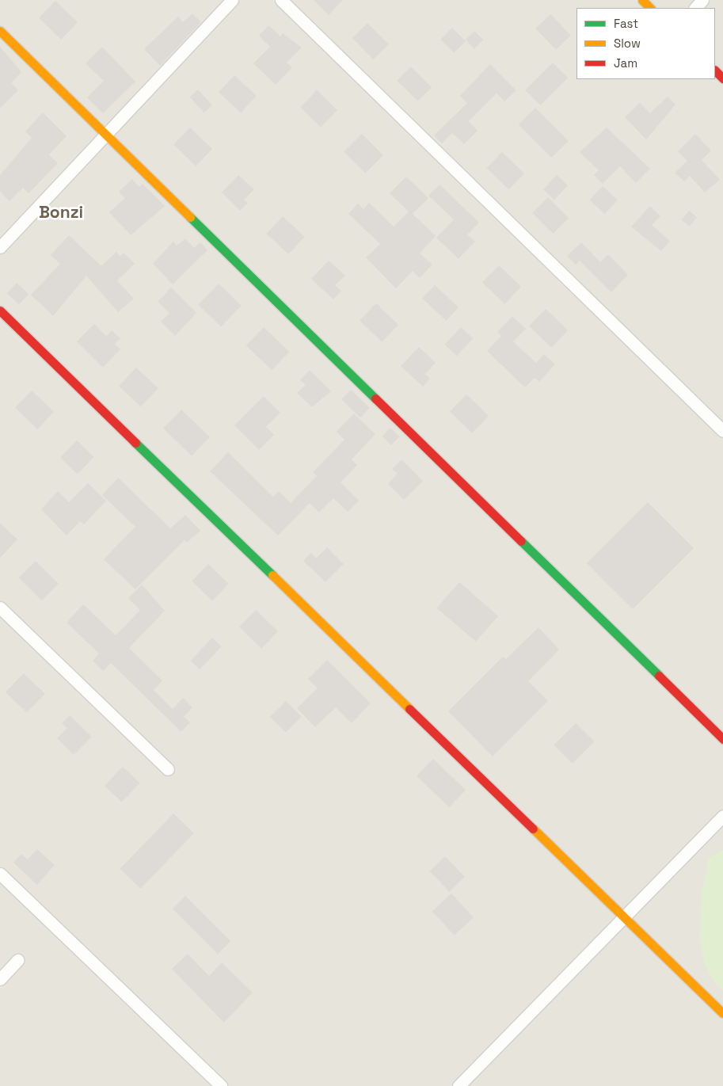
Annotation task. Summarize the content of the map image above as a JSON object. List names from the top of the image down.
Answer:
{
  "districts": ["Bonzi"],
  "legend": ["Fast", "Slow", "Jam"]
}
